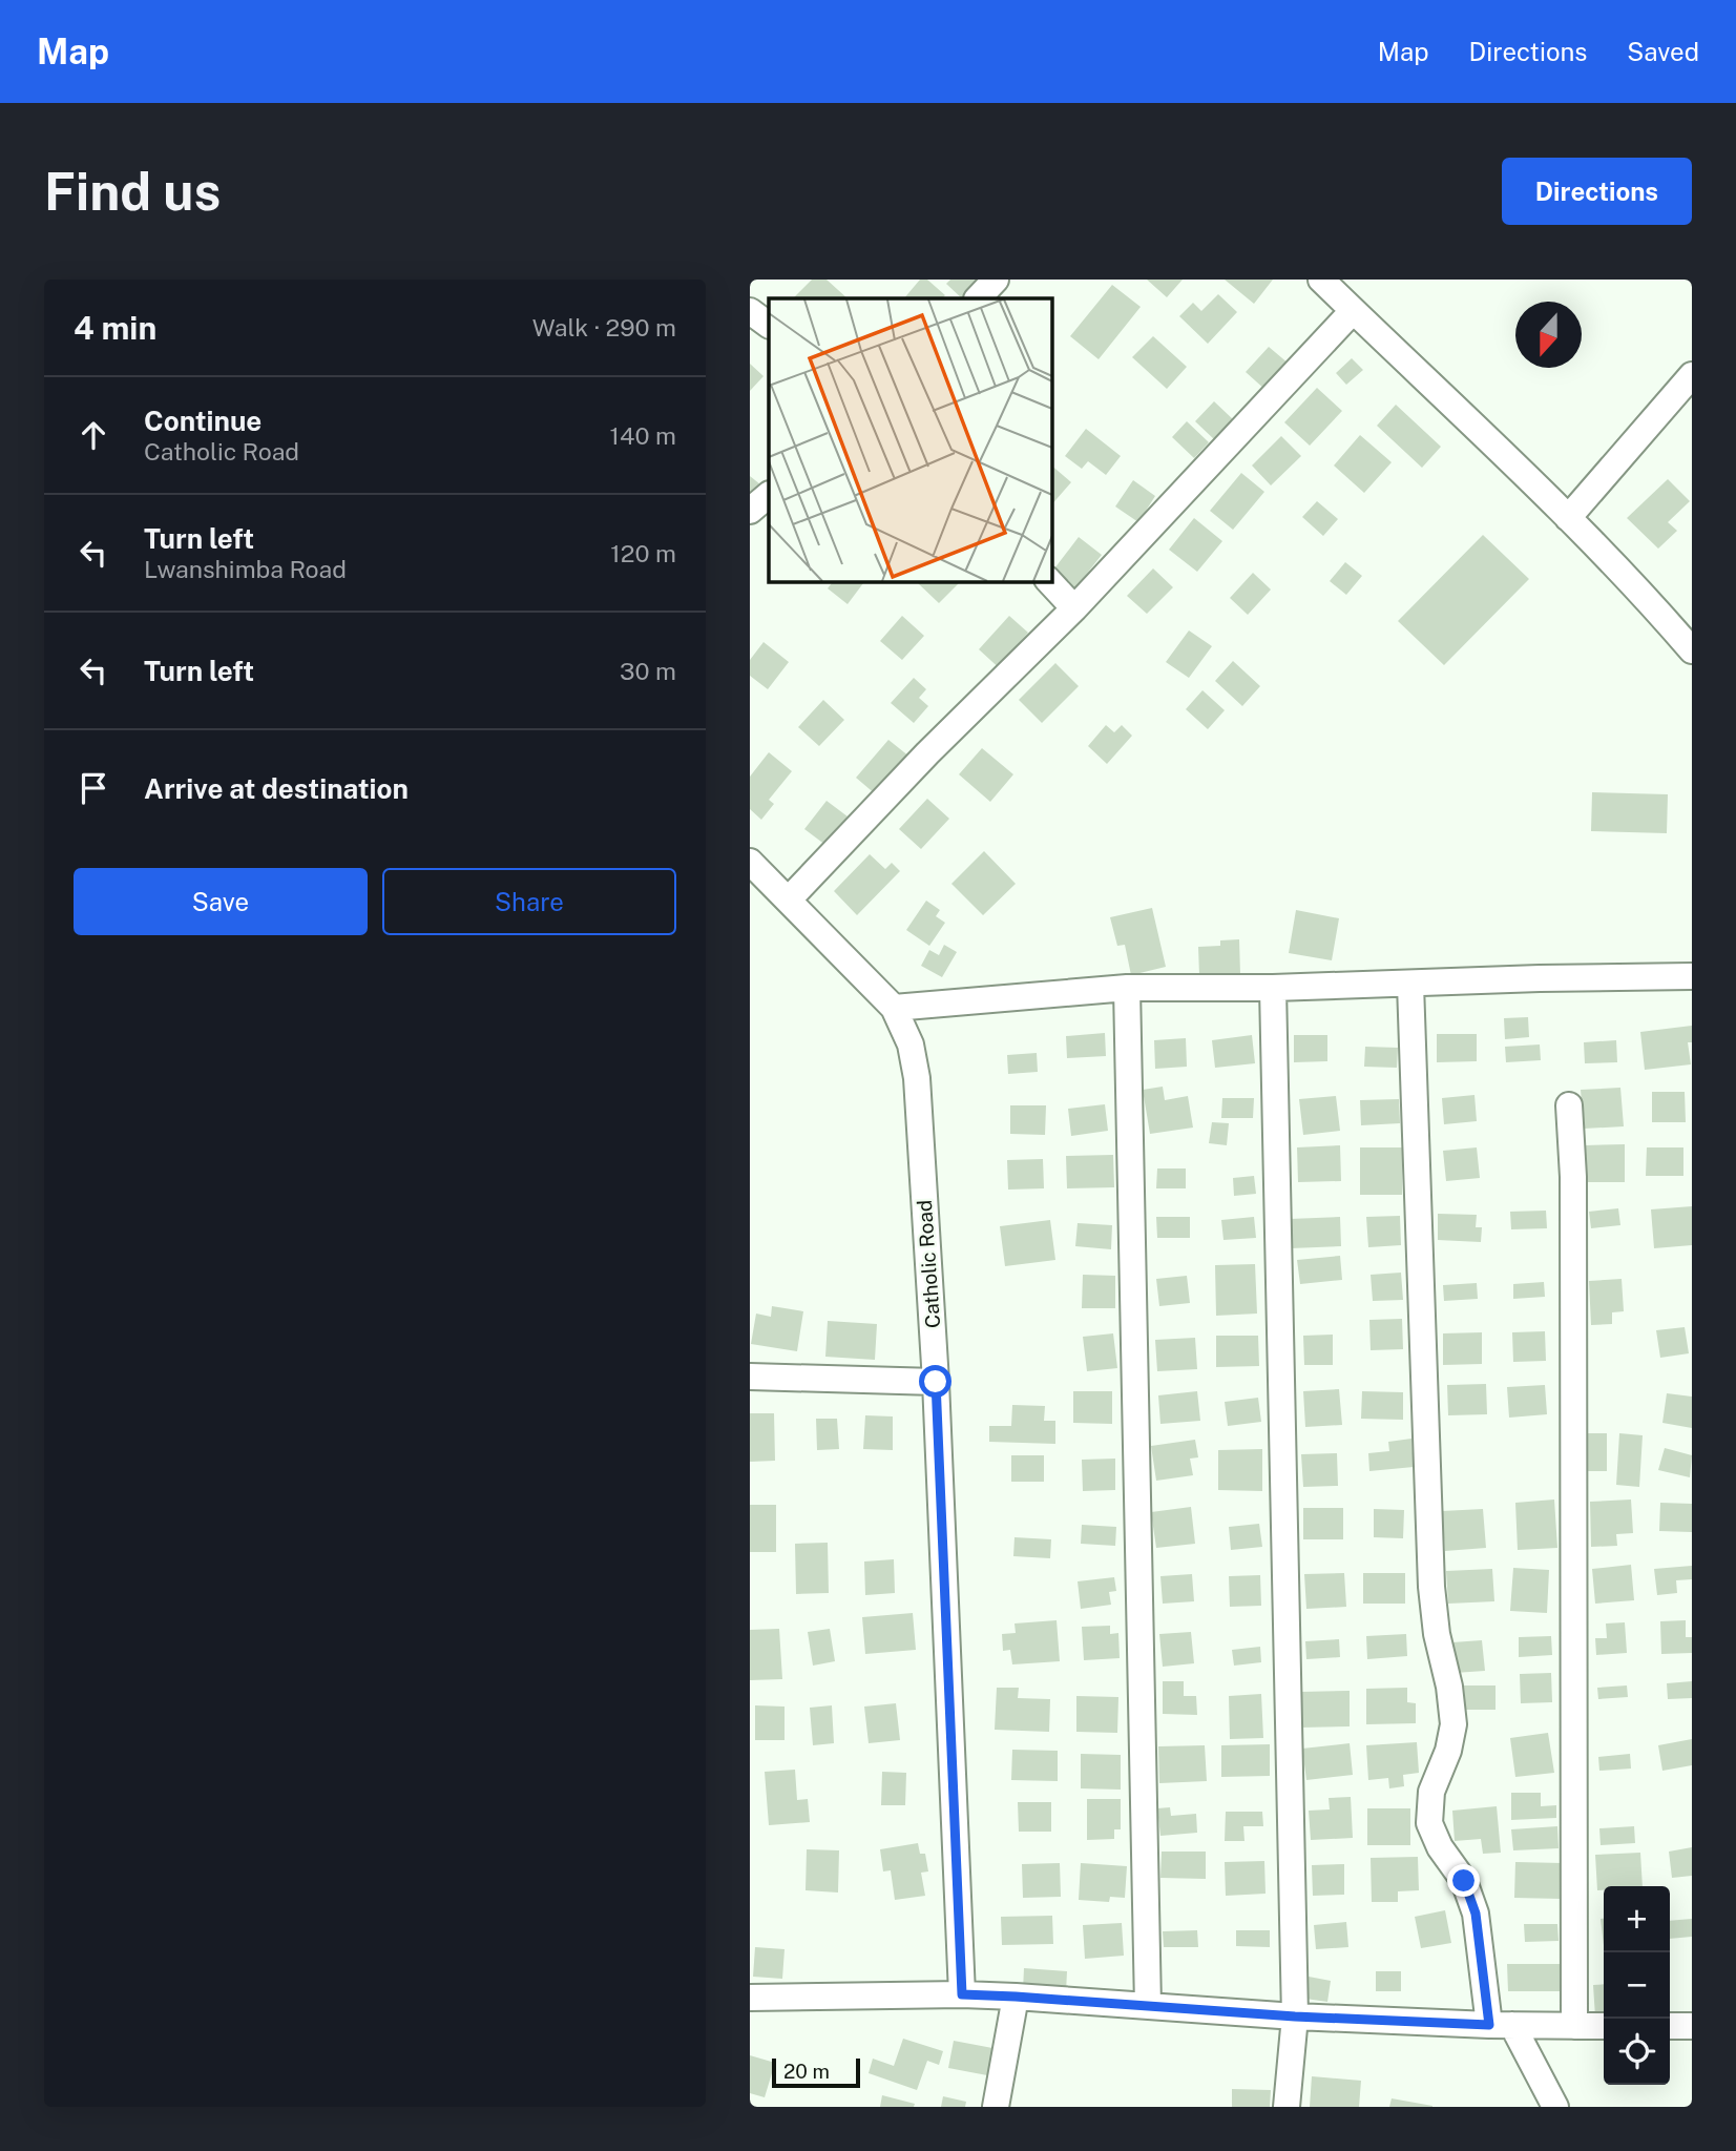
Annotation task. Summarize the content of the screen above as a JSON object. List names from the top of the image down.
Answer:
{
  "streets": {
    "street": ["Catholic Road"]
  },
  "scale_bar": "20 m",
  "north": "bottom",
  "page": {
    "header": "Map",
    "nav": ["Map", "Directions", "Saved"],
    "buttons": [
      "Directions",
      ["Save", "Share"]
    ],
    "title": "Find us",
    "heading": ["4 min", "Walk · 290 m"],
    "list": [
      ["Continue", "Catholic Road", "140 m"],
      ["Turn left", "Lwanshimba Road", "120 m"],
      ["Turn left", "30 m"],
      "Arrive at destination"
    ],
    "map_buttons": ["+", "−"],
    "scale": "20 m"
  }
}
